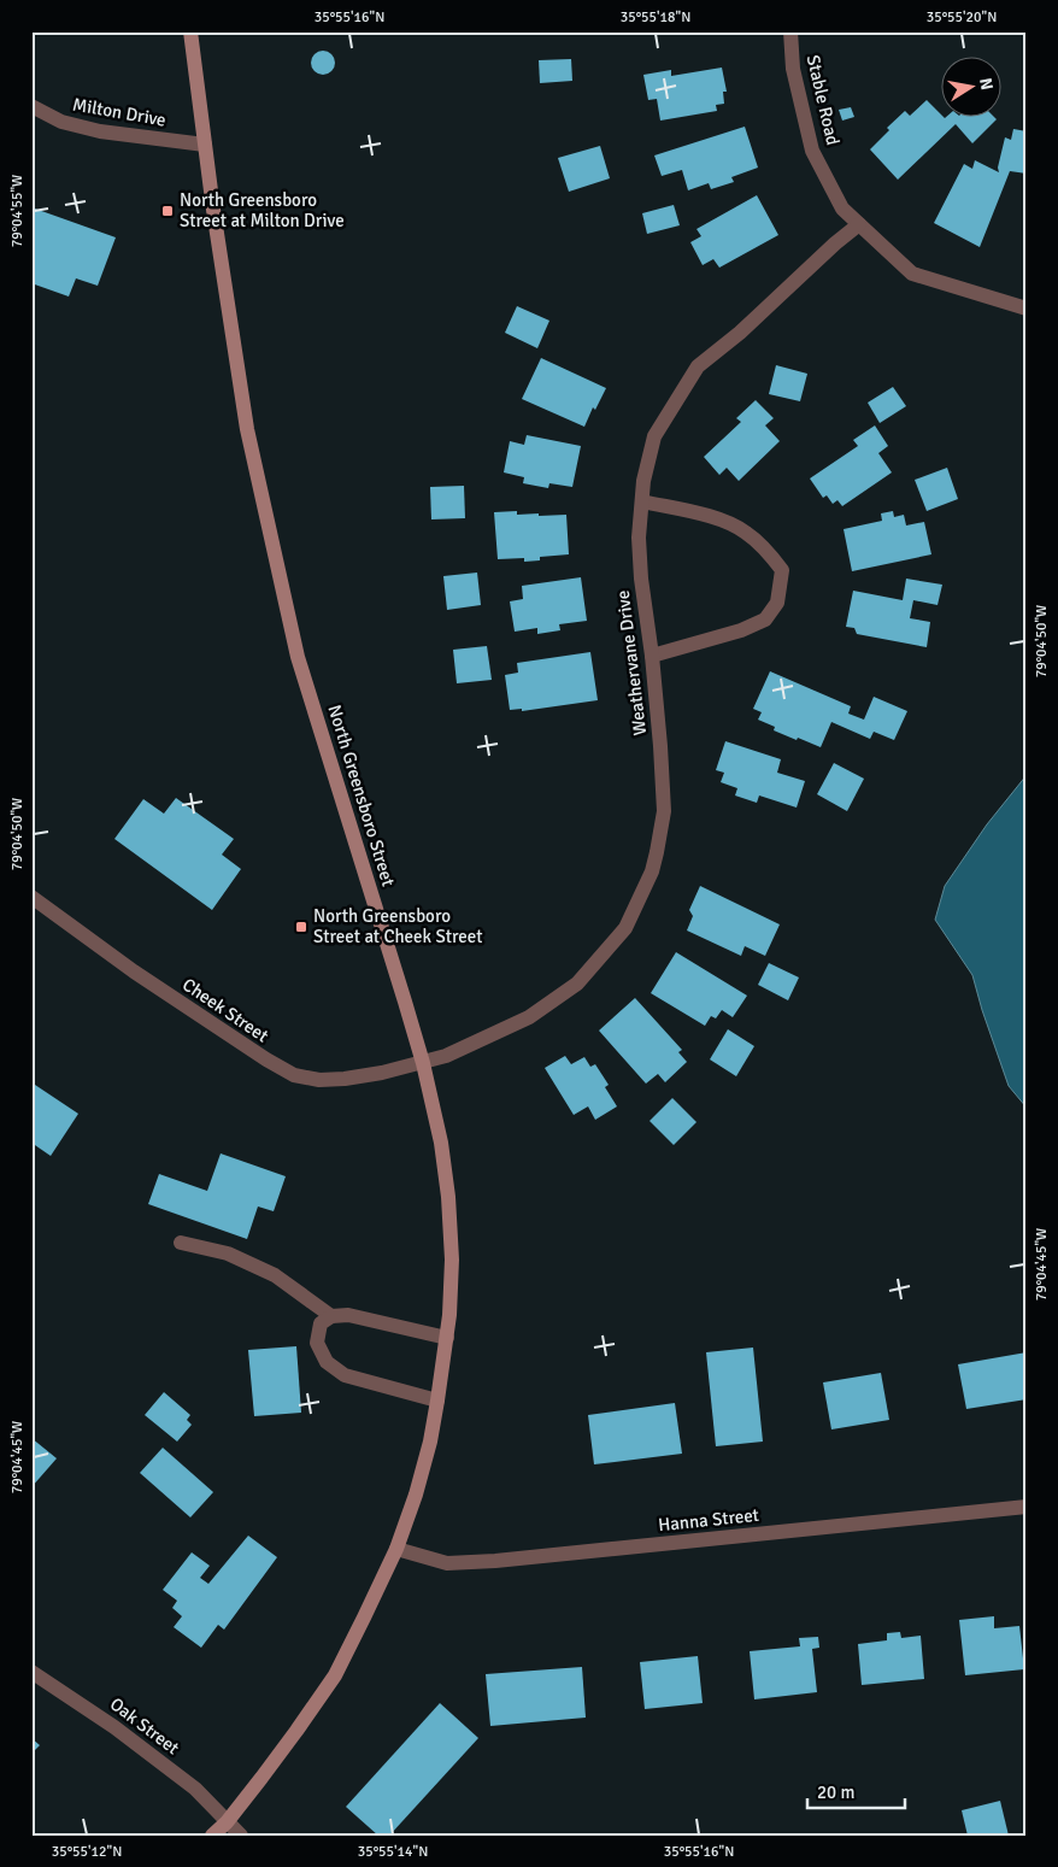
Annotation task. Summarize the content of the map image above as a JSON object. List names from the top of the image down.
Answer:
{
  "streets": {
    "main road": ["North Greensboro Street"],
    "street": [
      "Stable Road",
      "Milton Drive",
      "Weathervane Drive",
      "Cheek Street",
      "Hanna Street",
      "Oak Street"
    ]
  },
  "crossings": [
    ["Stable Road", "Weathervane Drive"],
    ["Milton Drive", "North Greensboro Street"],
    ["Weathervane Drive", "North Greensboro Street"],
    ["Weathervane Drive", "Cheek Street"],
    ["North Greensboro Street", "Cheek Street"],
    ["North Greensboro Street", "Hanna Street"],
    ["North Greensboro Street", "Oak Street"]
  ],
  "places": {
    "transit": ["North Greensboro Street at Milton Drive", "North Greensboro Street at Cheek Street"]
  },
  "scale_bar": "20 m",
  "north": "right",
  "coordinates": [
    "35°55'16\"N",
    "35°55'18\"N",
    "35°55'20\"N",
    "79°04'55\"W",
    "79°04'50\"W",
    "79°04'45\"W",
    "35°55'12\"N",
    "35°55'14\"N"
  ]
}
